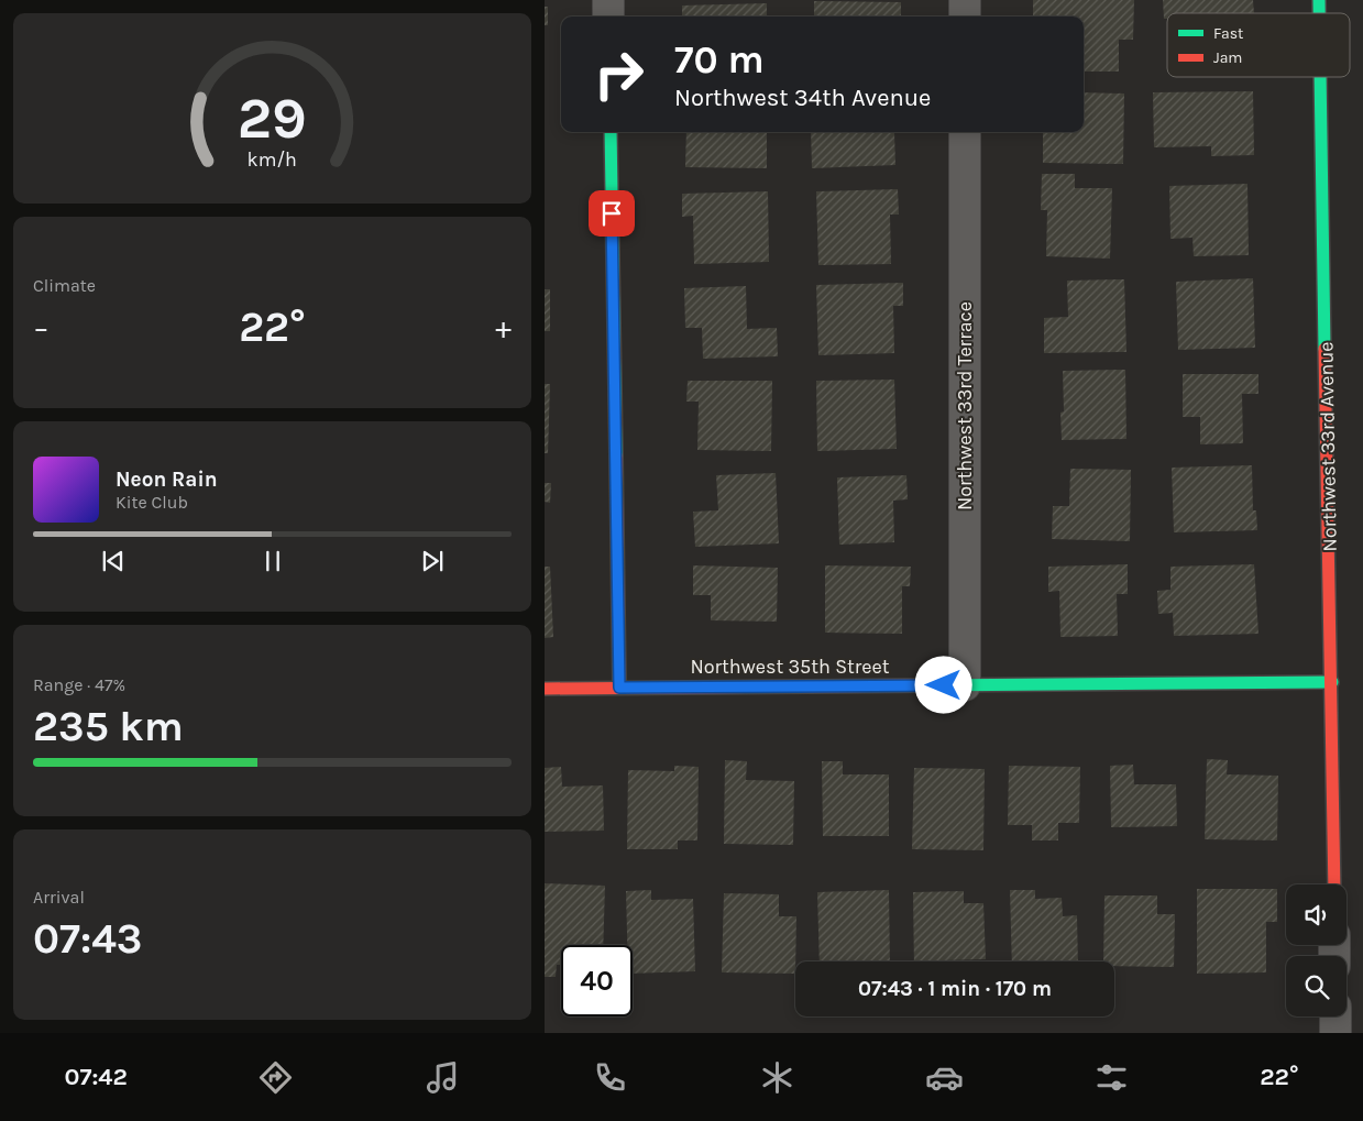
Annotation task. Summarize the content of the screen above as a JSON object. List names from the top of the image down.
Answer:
{
  "streets": {
    "street": ["Northwest 33rd Terrace", "Northwest 33rd Avenue", "Northwest 35th Street"]
  },
  "crossings": [
    ["Northwest 33rd Terrace", "Northwest 35th Street"],
    ["Northwest 33rd Avenue", "Northwest 35th Street"]
  ],
  "legend": ["Fast", "Jam"],
  "page": {
    "turn": ["70 m", "Northwest 34th Avenue"],
    "tile": [
      "Climate",
      ["Range · 47%", "235 km"],
      ["Arrival", "07:43"]
    ],
    "heat": ["−", "22°", "+"],
    "song": ["Neon Rain", "Kite Club"],
    "limit": "40",
    "trip": "07:43 · 1 min · 170 m",
    "tabs": ["07:42", "22°"],
    "gauge": ["29", "km/h"]
  }
}
